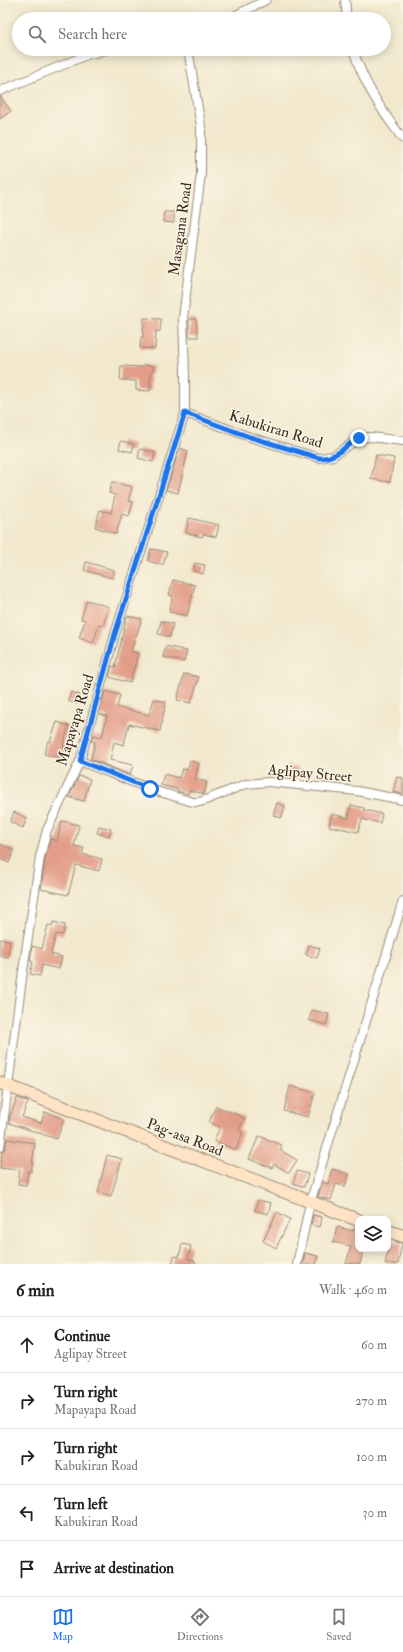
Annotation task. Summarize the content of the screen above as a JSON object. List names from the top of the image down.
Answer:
{
  "streets": {
    "main road": ["Pag-asa Road"],
    "street": [
      "Masagana Road",
      "Kabukiran Road",
      "Mapayapa Road",
      "Aglipay Street"
    ]
  },
  "crossings": [
    ["Masagana Road", "Kabukiran Road"],
    ["Masagana Road", "Mapayapa Road"],
    ["Kabukiran Road", "Mapayapa Road"],
    ["Mapayapa Road", "Aglipay Street"],
    ["Mapayapa Road", "Pag-asa Road"]
  ],
  "page": {
    "search": "Search here",
    "heading": ["6 min", "Walk · 460 m"],
    "list": [
      ["Continue", "Aglipay Street", "60 m"],
      ["Turn right", "Mapayapa Road", "270 m"],
      ["Turn right", "Kabukiran Road", "100 m"],
      ["Turn left", "Kabukiran Road", "30 m"],
      "Arrive at destination"
    ],
    "nav": ["Map", "Directions", "Saved"]
  }
}
